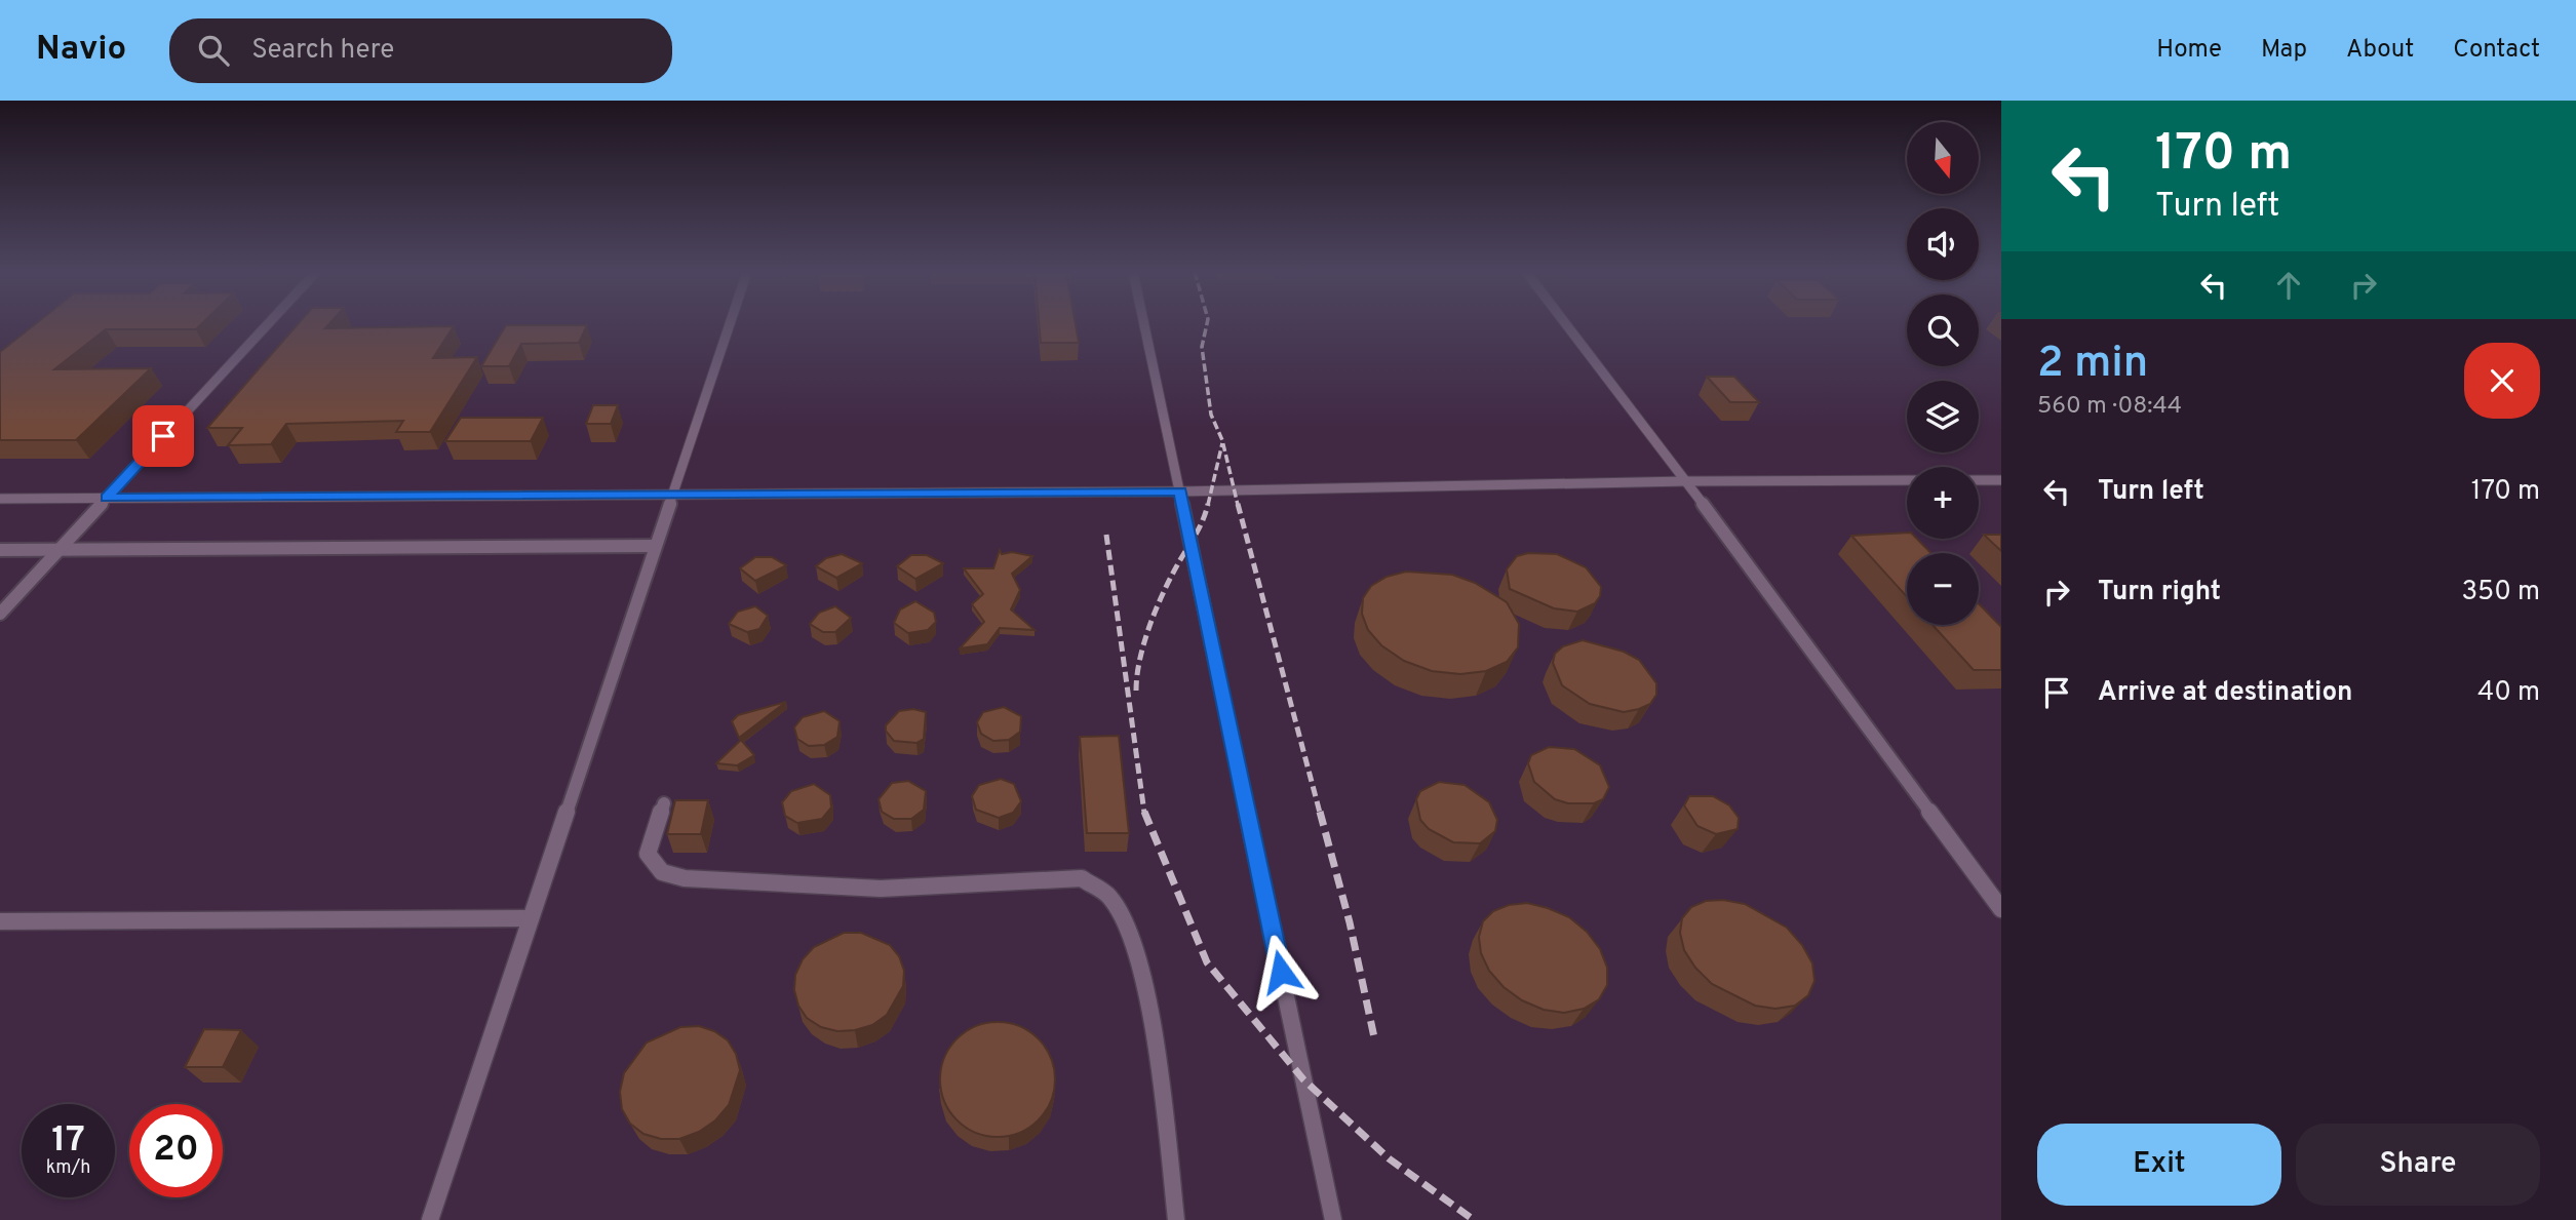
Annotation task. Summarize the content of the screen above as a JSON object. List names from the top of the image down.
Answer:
{
  "north": "bottom",
  "page": {
    "header": "Navio",
    "search": "Search here",
    "nav": [
      "Home",
      "Map",
      "About",
      "Contact"
    ],
    "turn": ["170 m", "Turn left"],
    "map_buttons": ["+", "−"],
    "heading": ["2 min", "560 m · 08:44"],
    "list": [
      {
        "name": "Turn left",
        "value": "170 m"
      },
      {
        "name": "Turn right",
        "value": "350 m"
      },
      {
        "name": "Arrive at destination",
        "value": "40 m"
      }
    ],
    "speed": "17 km/h",
    "limit": "20",
    "buttons": ["Exit", "Share"]
  }
}
